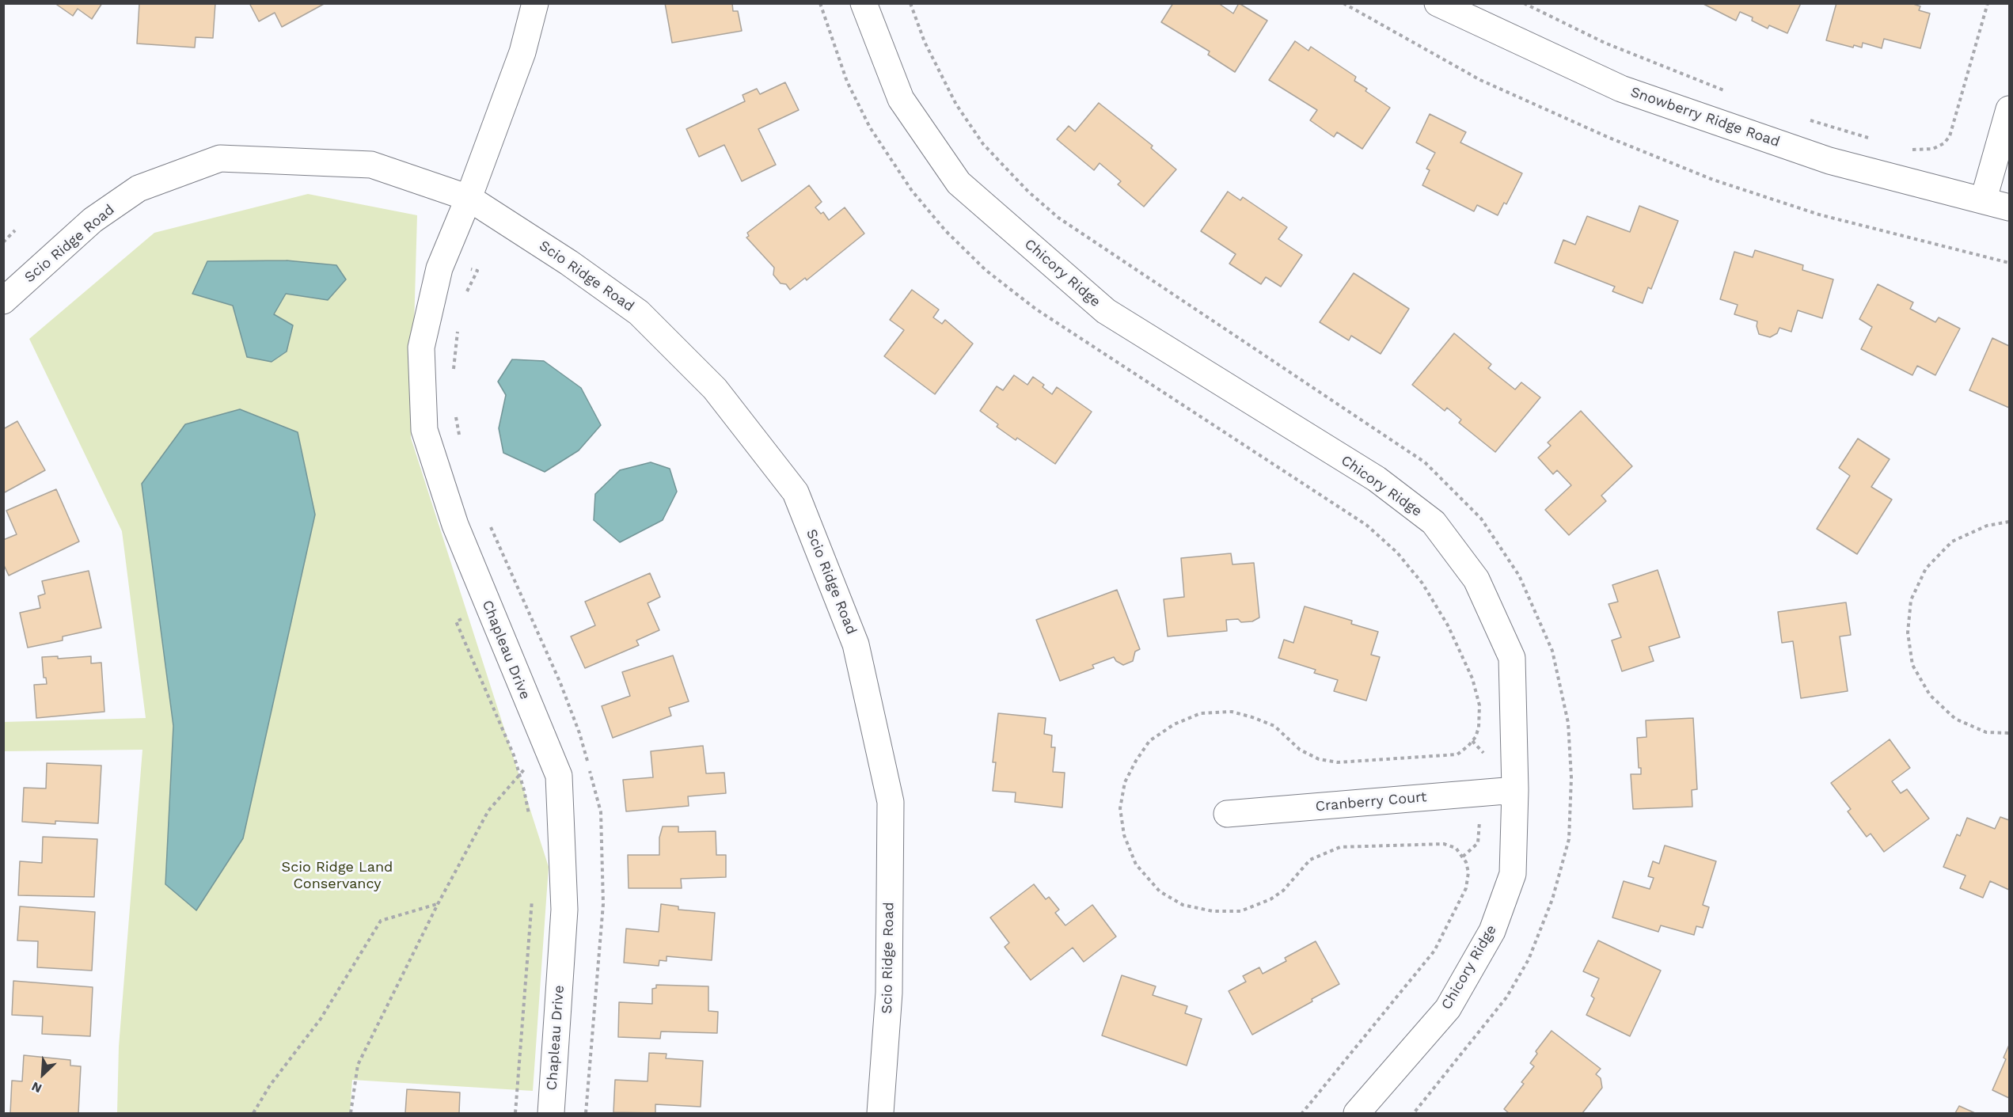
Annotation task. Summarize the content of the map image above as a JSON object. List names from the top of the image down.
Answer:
{
  "streets": {
    "street": [
      "Snowberry Ridge Road",
      "Scio Ridge Road",
      "Chicory Ridge",
      "Chapleau Drive",
      "Cranberry Court"
    ]
  },
  "crossings": [
    ["Scio Ridge Road", "Chapleau Drive"],
    ["Chicory Ridge", "Cranberry Court"]
  ],
  "parks": ["Scio Ridge Land Conservancy"],
  "north": "bottom left"
}
